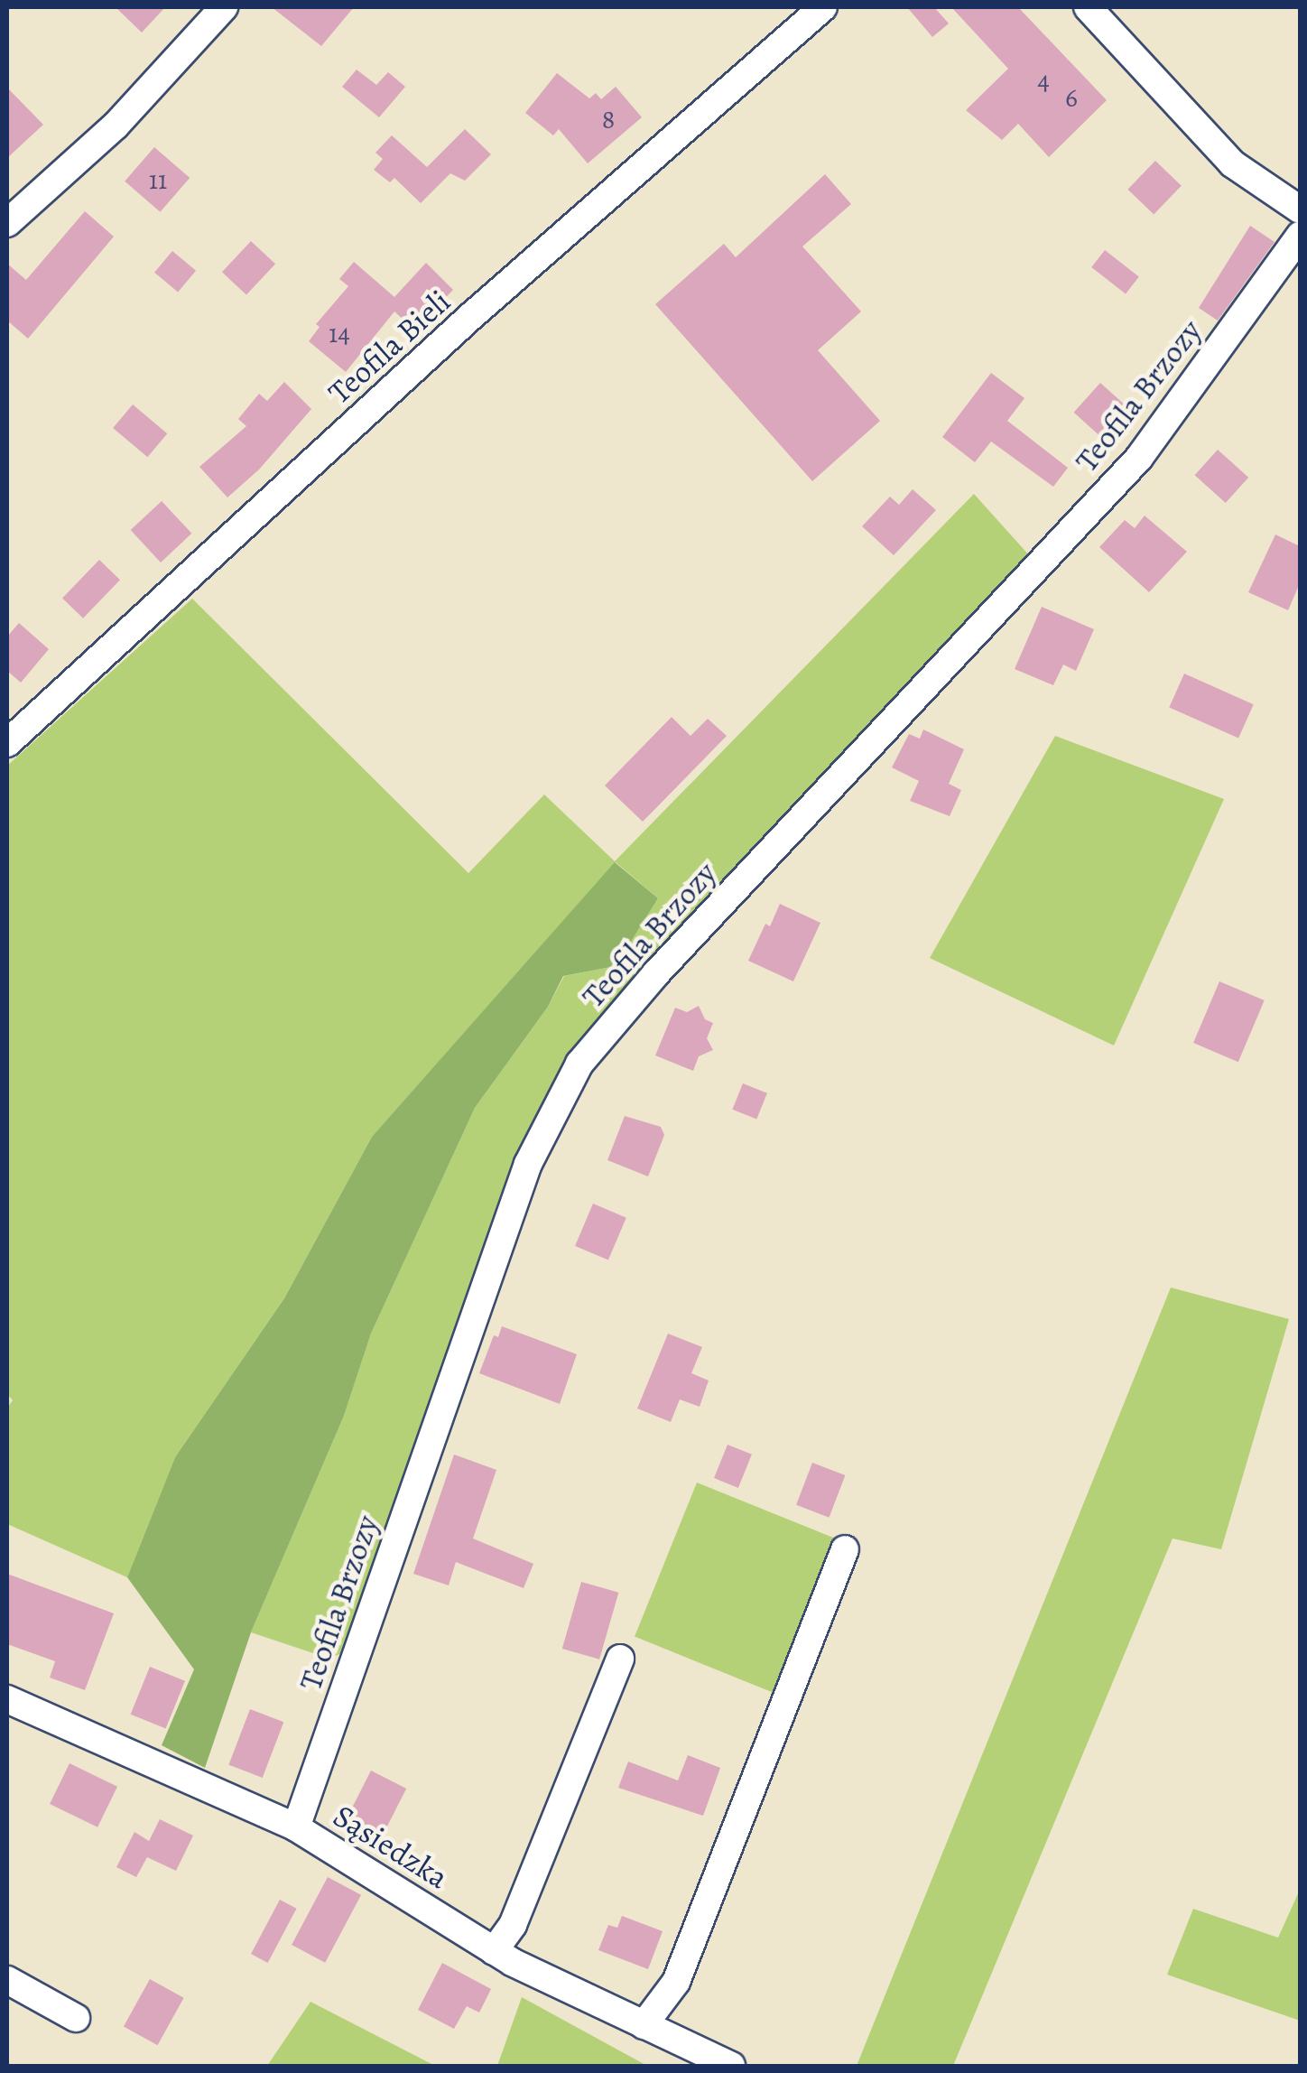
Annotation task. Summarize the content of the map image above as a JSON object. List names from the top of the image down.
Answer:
{
  "streets": {
    "street": ["Teofila Bieli", "Teofila Brzozy", "Sąsiedzka"]
  },
  "crossings": [
    ["Teofila Brzozy", "Sąsiedzka"]
  ],
  "house_numbers": [
    "4",
    "6",
    "8",
    "11",
    "14"
  ]
}
